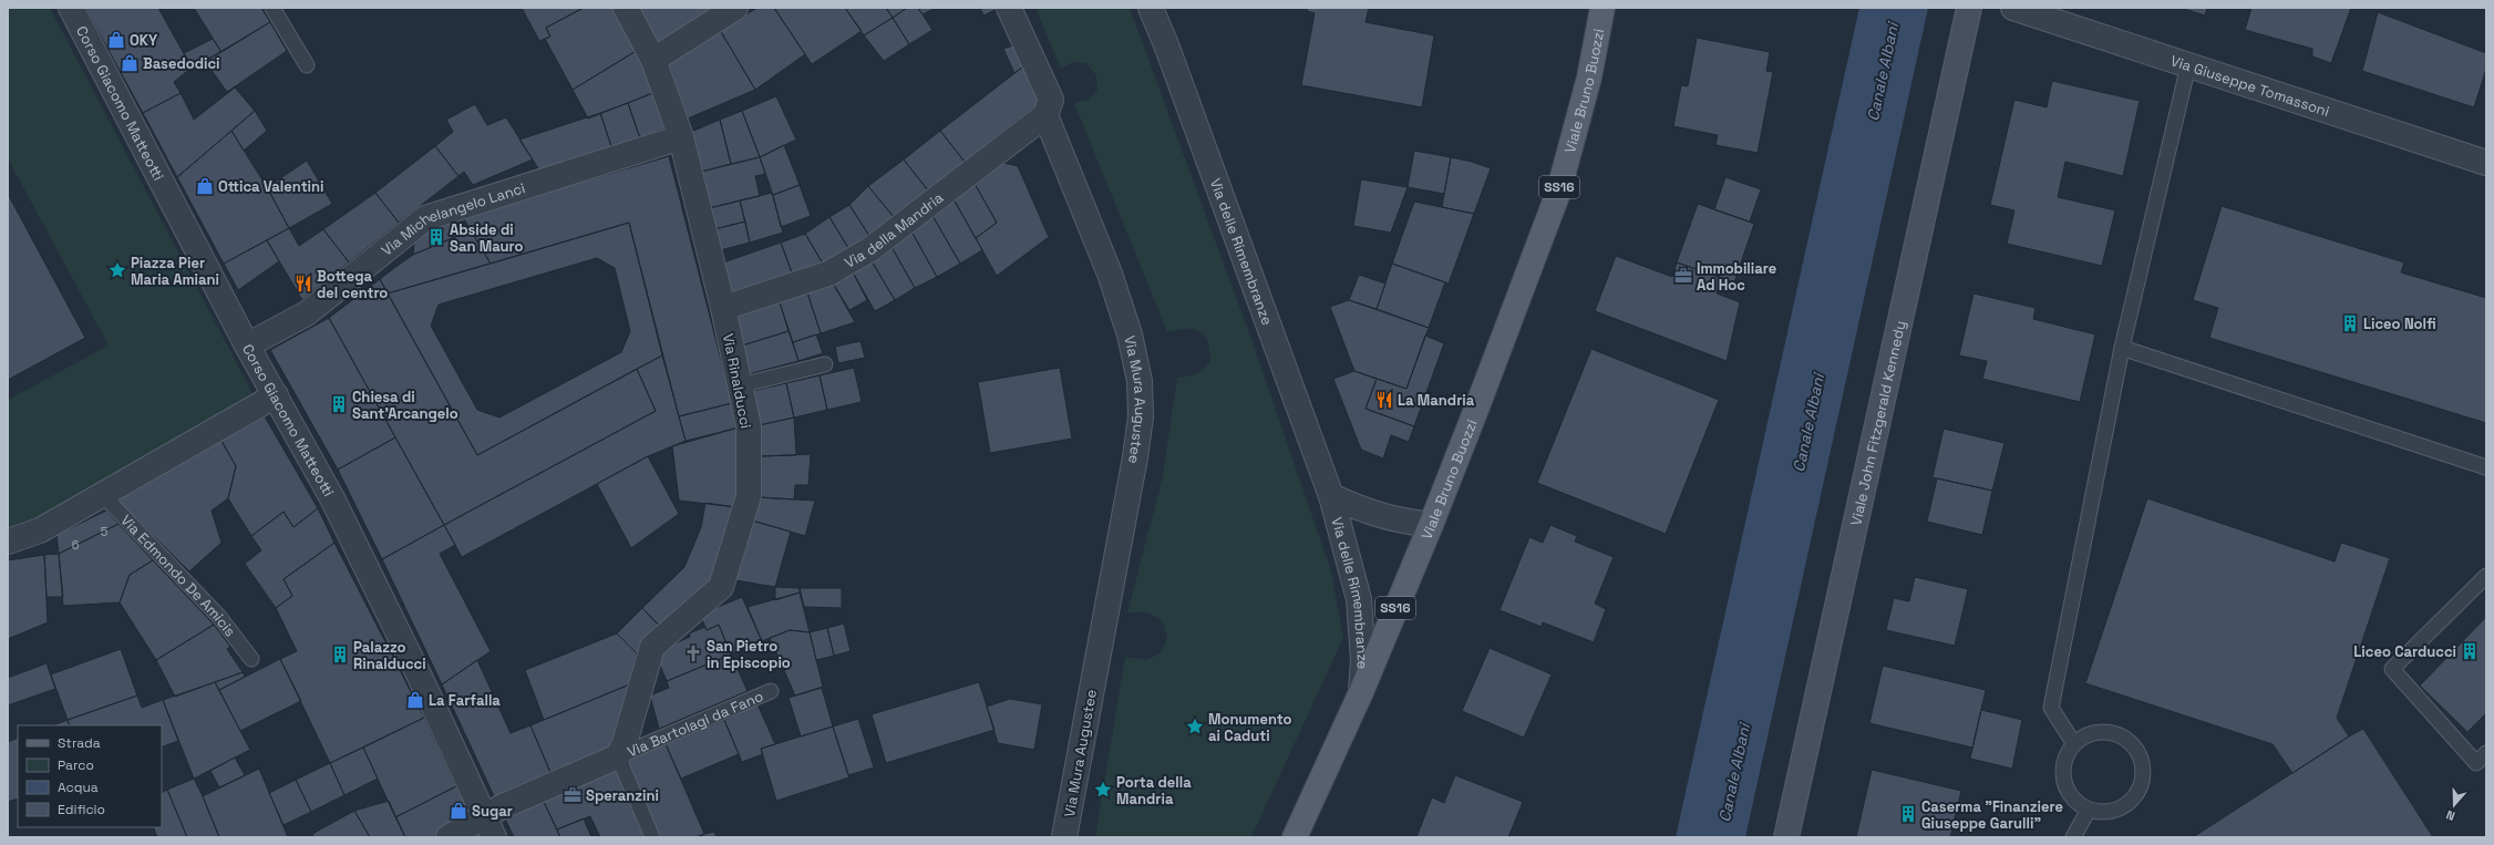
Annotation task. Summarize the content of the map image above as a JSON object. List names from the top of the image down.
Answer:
{
  "streets": {
    "main road": ["Viale Bruno Buozzi", "SS16"],
    "street": [
      "Via Giuseppe Tomassoni",
      "Corso Giacomo Matteotti",
      "Via Michelangelo Lanci",
      "Via della Mandria",
      "Via delle Rimembranze",
      "Via Rinalducci",
      "Via Mura Augustee",
      "Viale John Fitzgerald Kennedy",
      "Via Bartolagi da Fano"
    ],
    "lane": ["Via Edmondo De Amicis"]
  },
  "crossings": [
    ["Viale Bruno Buozzi", "Via delle Rimembranze"],
    ["Corso Giacomo Matteotti", "Via Michelangelo Lanci"],
    ["Corso Giacomo Matteotti", "Via Bartolagi da Fano"],
    ["Via Michelangelo Lanci", "Via Rinalducci"],
    ["Via della Mandria", "Via Rinalducci"],
    ["Via della Mandria", "Via Mura Augustee"],
    ["Via Rinalducci", "Via Bartolagi da Fano"]
  ],
  "water": ["Canale Albani"],
  "places": {
    "shop": [
      "OKY",
      "Basedodici",
      "Ottica Valentini",
      "La Farfalla",
      "Sugar"
    ],
    "building": [
      "Abside di San Mauro",
      "Liceo Nolfi",
      "Chiesa di Sant'Arcangelo",
      "Liceo Carducci",
      "Palazzo Rinalducci",
      "Caserma \"Finanziere Giuseppe Garulli\""
    ],
    "place": ["Piazza Pier Maria Amiani", "Monumento ai Caduti", "Porta della Mandria"],
    "office": ["Immobiliare Ad Hoc", "Speranzini"],
    "restaurant": ["Bottega del centro", "La Mandria"],
    "church": ["San Pietro in Episcopio"]
  },
  "house_numbers": ["5", "6"],
  "legend": [
    "Strada",
    "Parco",
    "Acqua",
    "Edificio"
  ],
  "north": "bottom"
}
